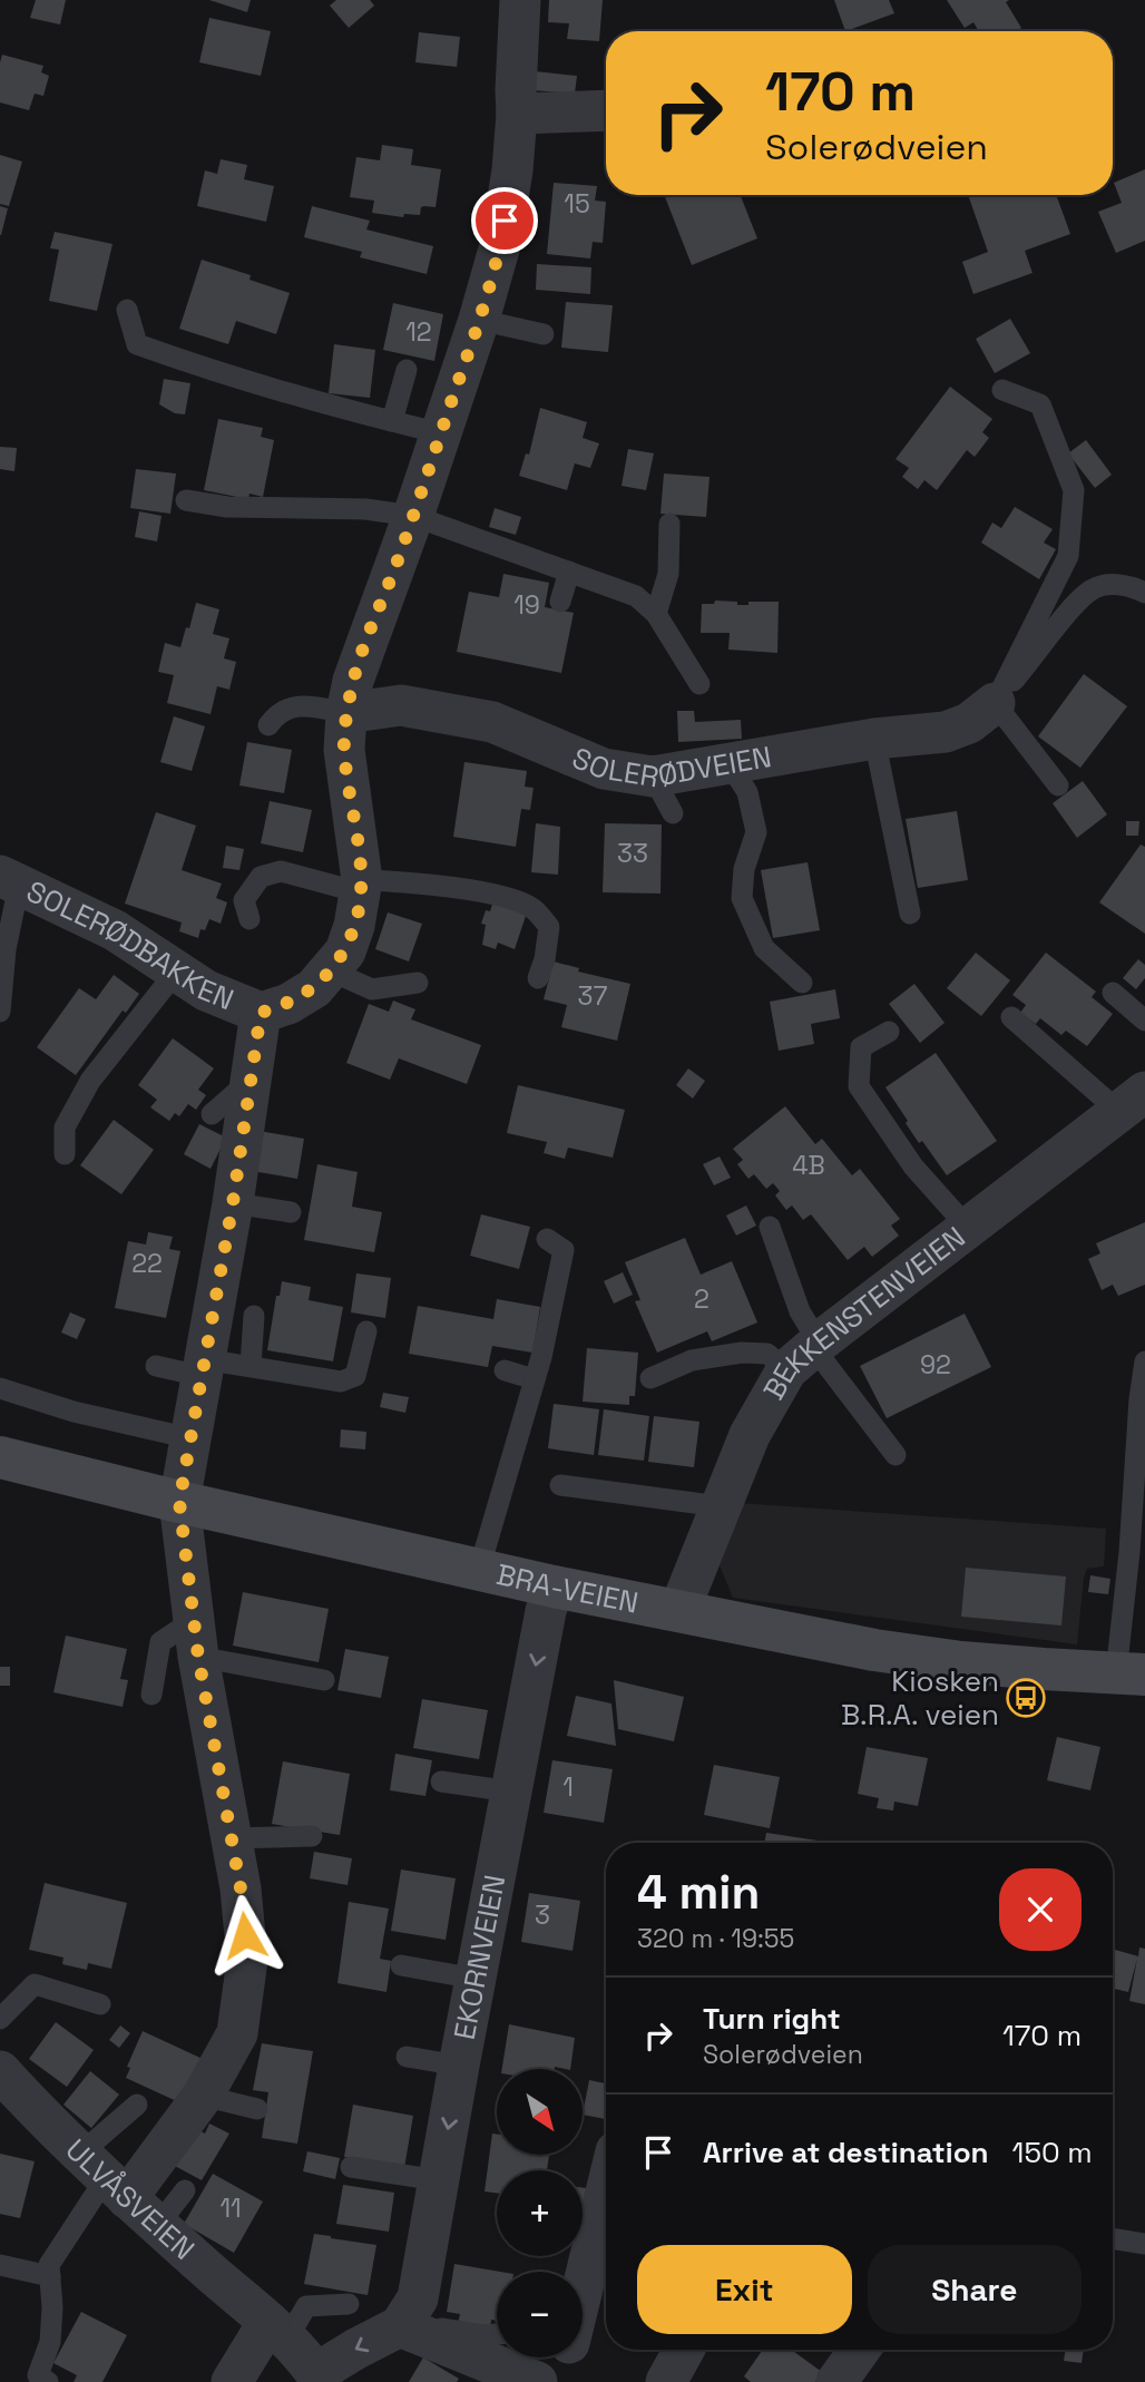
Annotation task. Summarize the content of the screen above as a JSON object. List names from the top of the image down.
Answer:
{
  "streets": {
    "main road": ["BRA-VEIEN"],
    "street": [
      "SOLERØDVEIEN",
      "SOLERØDBAKKEN",
      "BEKKENSTENVEIEN",
      "EKORNVEIEN",
      "ULVÅSVEIEN"
    ]
  },
  "crossings": [
    ["BEKKENSTENVEIEN", "BRA-VEIEN"],
    ["BRA-VEIEN", "EKORNVEIEN"]
  ],
  "places": {
    "bus stop": ["Kiosken B.R.A. veien"]
  },
  "house_numbers": [
    "15",
    "12",
    "19",
    "33",
    "37",
    "4B",
    "22",
    "2",
    "92",
    "1",
    "3",
    "11"
  ],
  "north": "bottom right",
  "page": {
    "turn": ["170 m", "Solerødveien"],
    "heading": ["4 min", "320 m · 19:55"],
    "list": [
      {
        "name": "Turn right",
        "note": "Solerødveien",
        "value": "170 m"
      },
      {
        "name": "Arrive at destination",
        "value": "150 m"
      }
    ],
    "map_buttons": ["+", "−"],
    "buttons": ["Exit", "Share"]
  }
}
